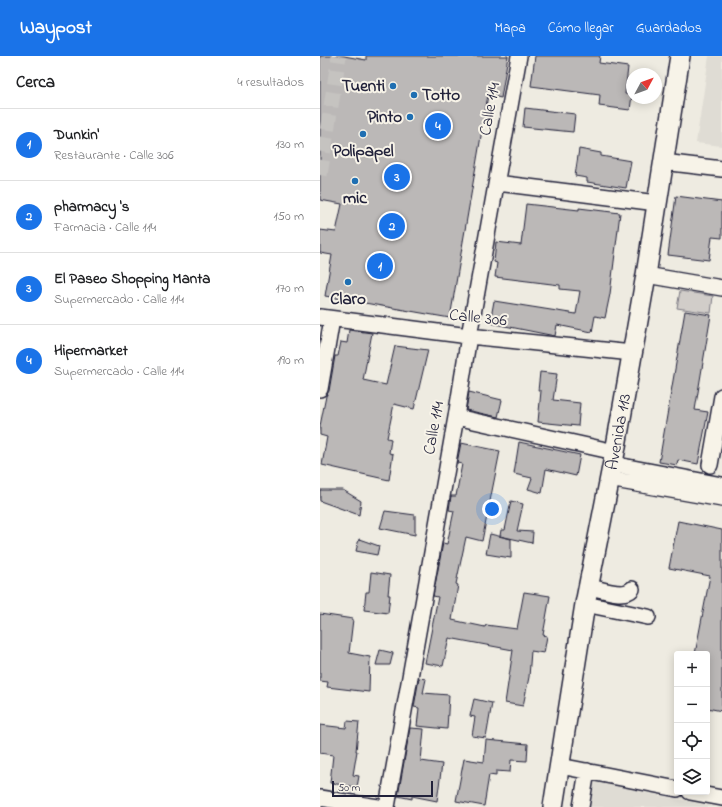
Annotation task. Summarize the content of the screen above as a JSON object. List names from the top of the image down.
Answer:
{
  "streets": {
    "main road": ["Avenida 113"],
    "street": ["Calle 114", "Calle 306"]
  },
  "crossings": [
    ["Calle 114", "Calle 306"],
    ["Calle 306", "Avenida 113"]
  ],
  "places": [
    "Tuenti",
    "Totto",
    "Pinto",
    "Polipapel",
    "mic",
    "Claro"
  ],
  "scale_bar": "50 m",
  "north": "top right",
  "page": {
    "header": "Waypost",
    "nav": ["Mapa", "Cómo llegar", "Guardados"],
    "heading": ["Cerca", "4 resultados"],
    "list": [
      {
        "mark": "1",
        "name": "Dunkin'",
        "note": "Restaurante · Calle 306",
        "value": "130 m"
      },
      {
        "mark": "2",
        "name": "pharmacy 's",
        "note": "Farmacia · Calle 114",
        "value": "150 m"
      },
      {
        "mark": "3",
        "name": "El Paseo Shopping Manta",
        "note": "Supermercado · Calle 114",
        "value": "170 m"
      },
      {
        "mark": "4",
        "name": "Hipermarket",
        "note": "Supermercado · Calle 114",
        "value": "190 m"
      }
    ],
    "pins": [
      "4",
      "3",
      "2",
      "1"
    ],
    "map_buttons": ["+", "−"],
    "scale": "50 m"
  }
}
